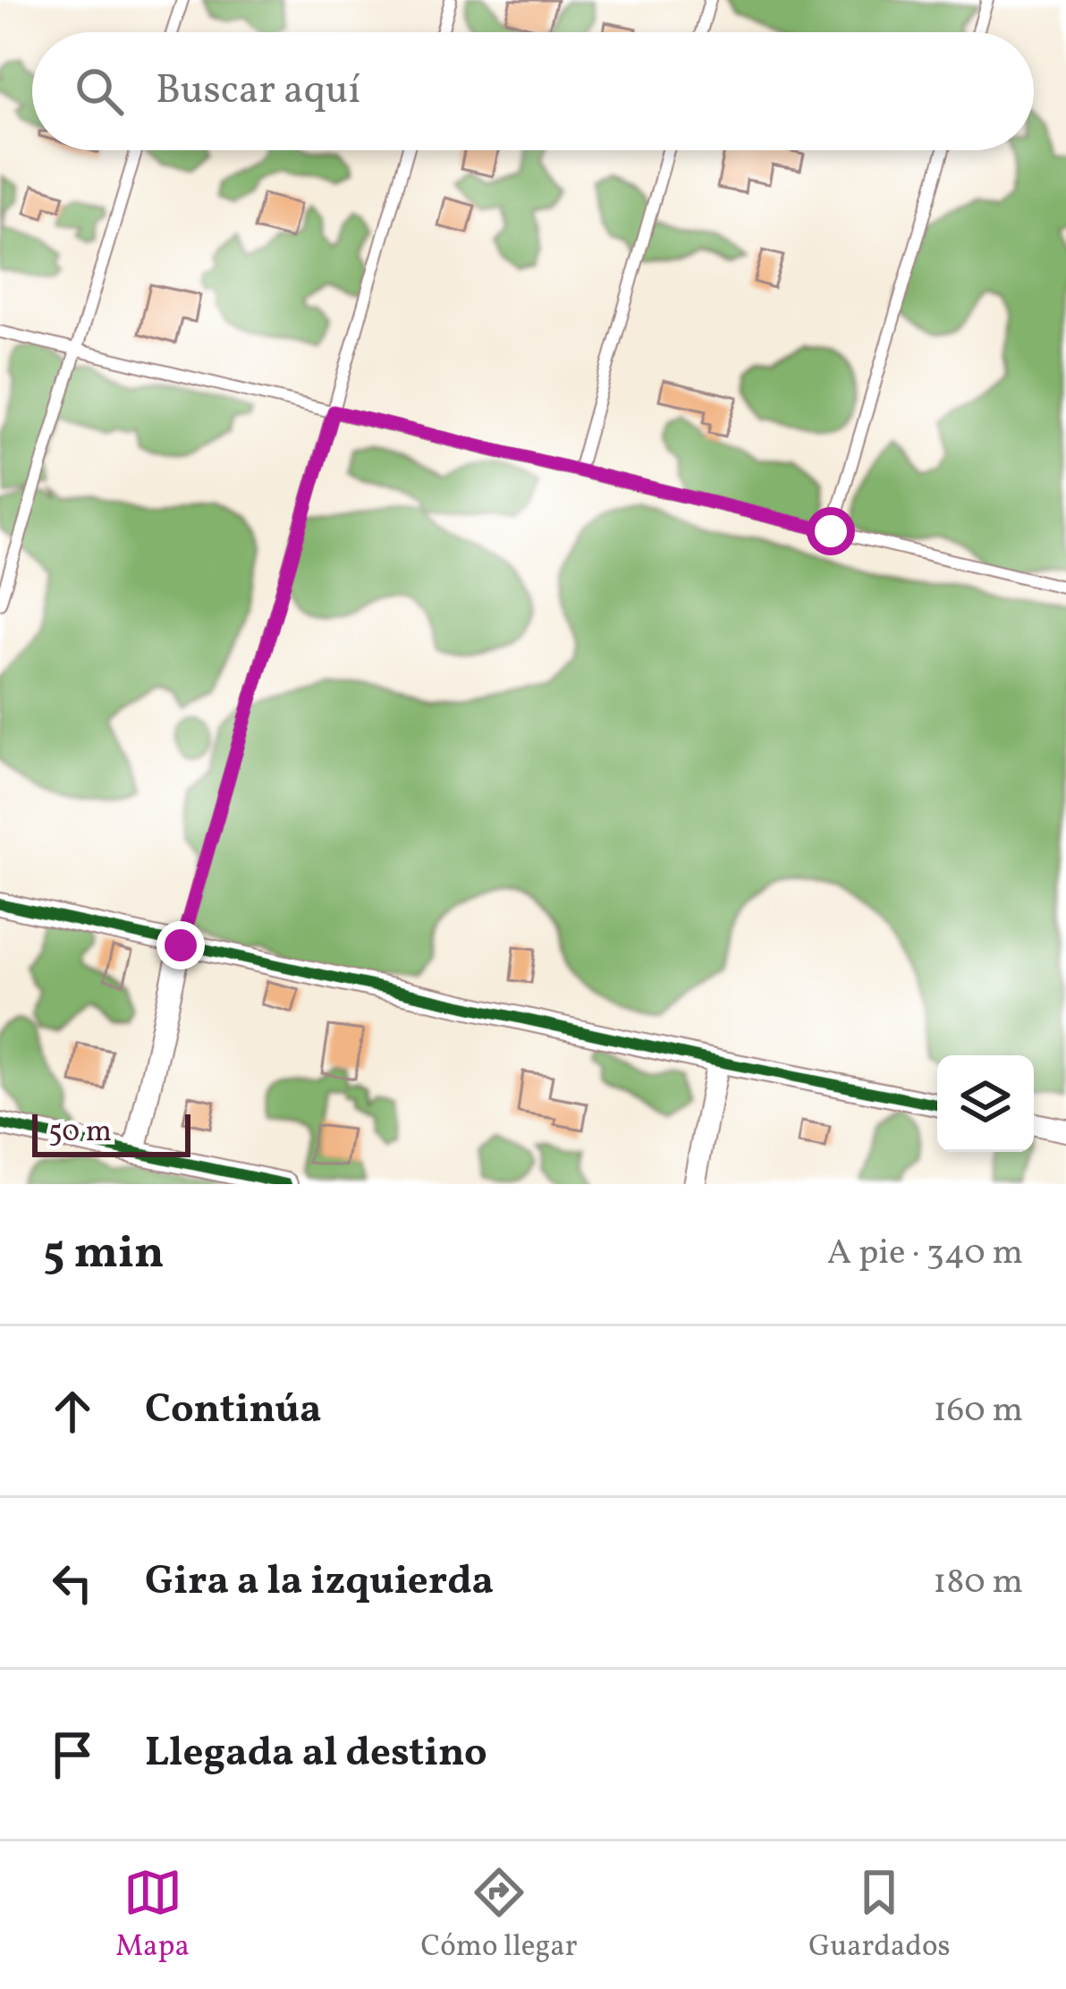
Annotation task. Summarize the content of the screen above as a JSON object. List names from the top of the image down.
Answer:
{
  "scale_bar": "50 m",
  "page": {
    "search": "Buscar aquí",
    "scale": "50 m",
    "heading": ["5 min", "A pie · 340 m"],
    "list": [
      ["Continúa", "160 m"],
      ["Gira a la izquierda", "180 m"],
      "Llegada al destino"
    ],
    "nav": ["Mapa", "Cómo llegar", "Guardados"]
  }
}
